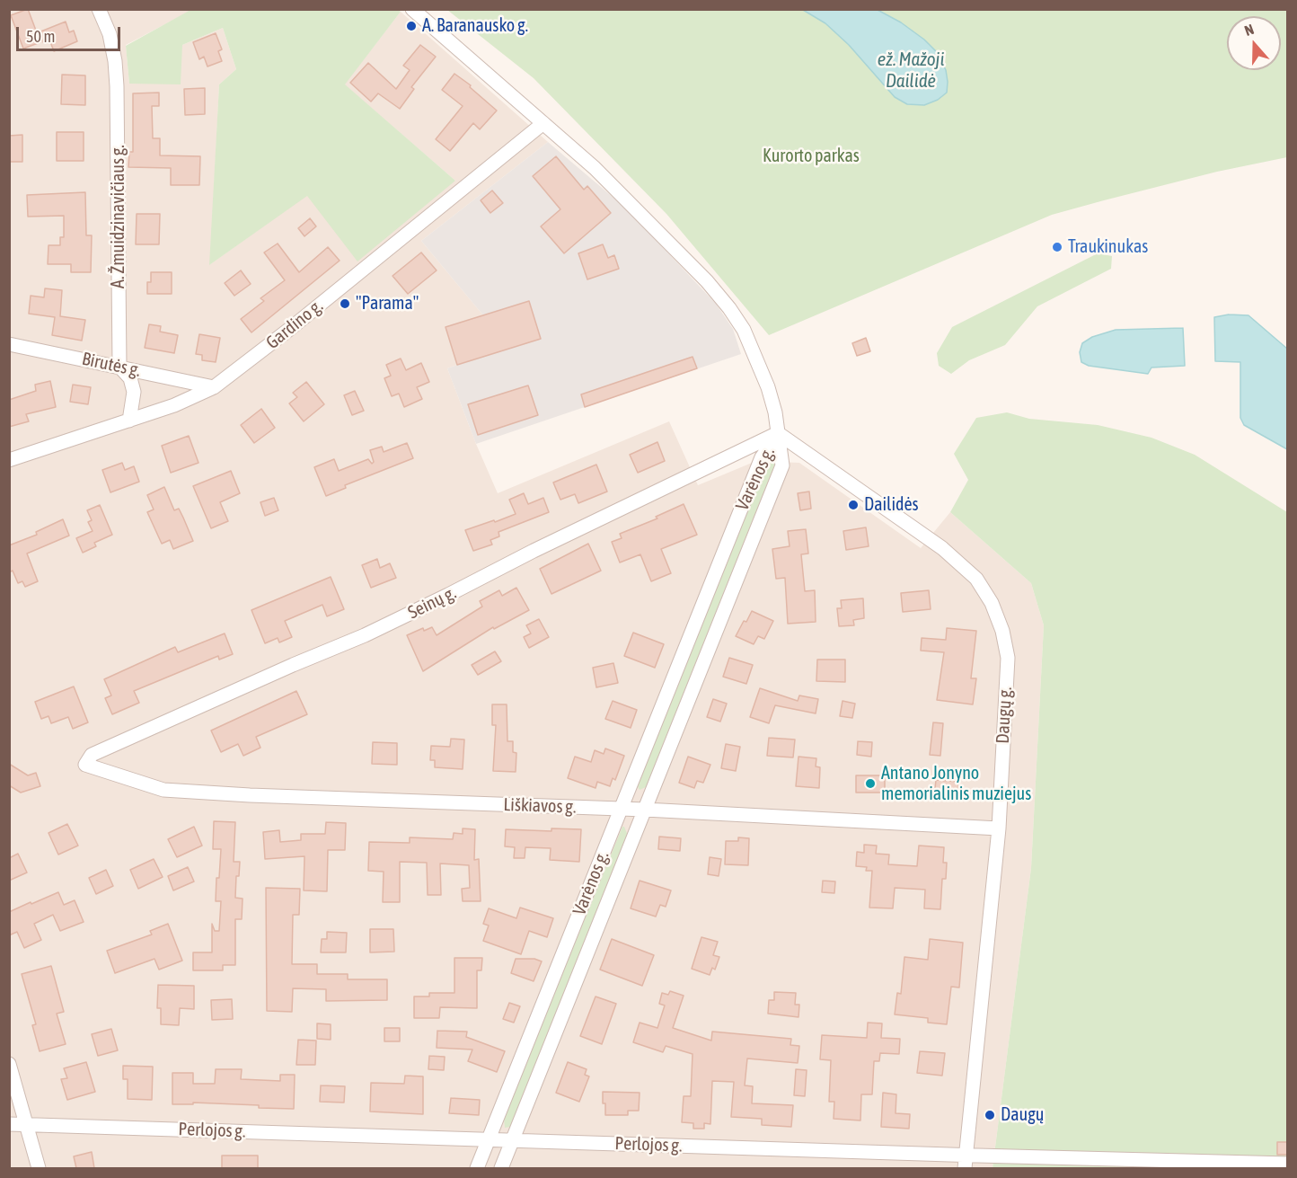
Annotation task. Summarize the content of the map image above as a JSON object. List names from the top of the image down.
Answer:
{
  "streets": {
    "street": [
      "A. Žmuidzinavičiaus g.",
      "Gardino g.",
      "Birutės g.",
      "Varėnos g.",
      "Seinų g.",
      "Daugų g.",
      "Liškiavos g.",
      "Perlojos g."
    ]
  },
  "crossings": [
    ["A. Žmuidzinavičiaus g.", "Birutės g."],
    ["Gardino g.", "Birutės g."],
    ["Varėnos g.", "Seinų g."],
    ["Varėnos g.", "Daugų g."],
    ["Varėnos g.", "Liškiavos g."],
    ["Varėnos g.", "Perlojos g."],
    ["Seinų g.", "Daugų g."],
    ["Seinų g.", "Liškiavos g."],
    ["Daugų g.", "Liškiavos g."],
    ["Daugų g.", "Perlojos g."]
  ],
  "water": ["ež. Mažoji Dailidė"],
  "parks": ["Kurorto parkas"],
  "places": [
    "A. Baranausko g.",
    "Traukinukas",
    "\"Parama\"",
    "Dailidės",
    "Antano Jonyno memorialinis muziejus",
    "Daugų"
  ],
  "scale_bar": "50 m",
  "north": "top"
}
